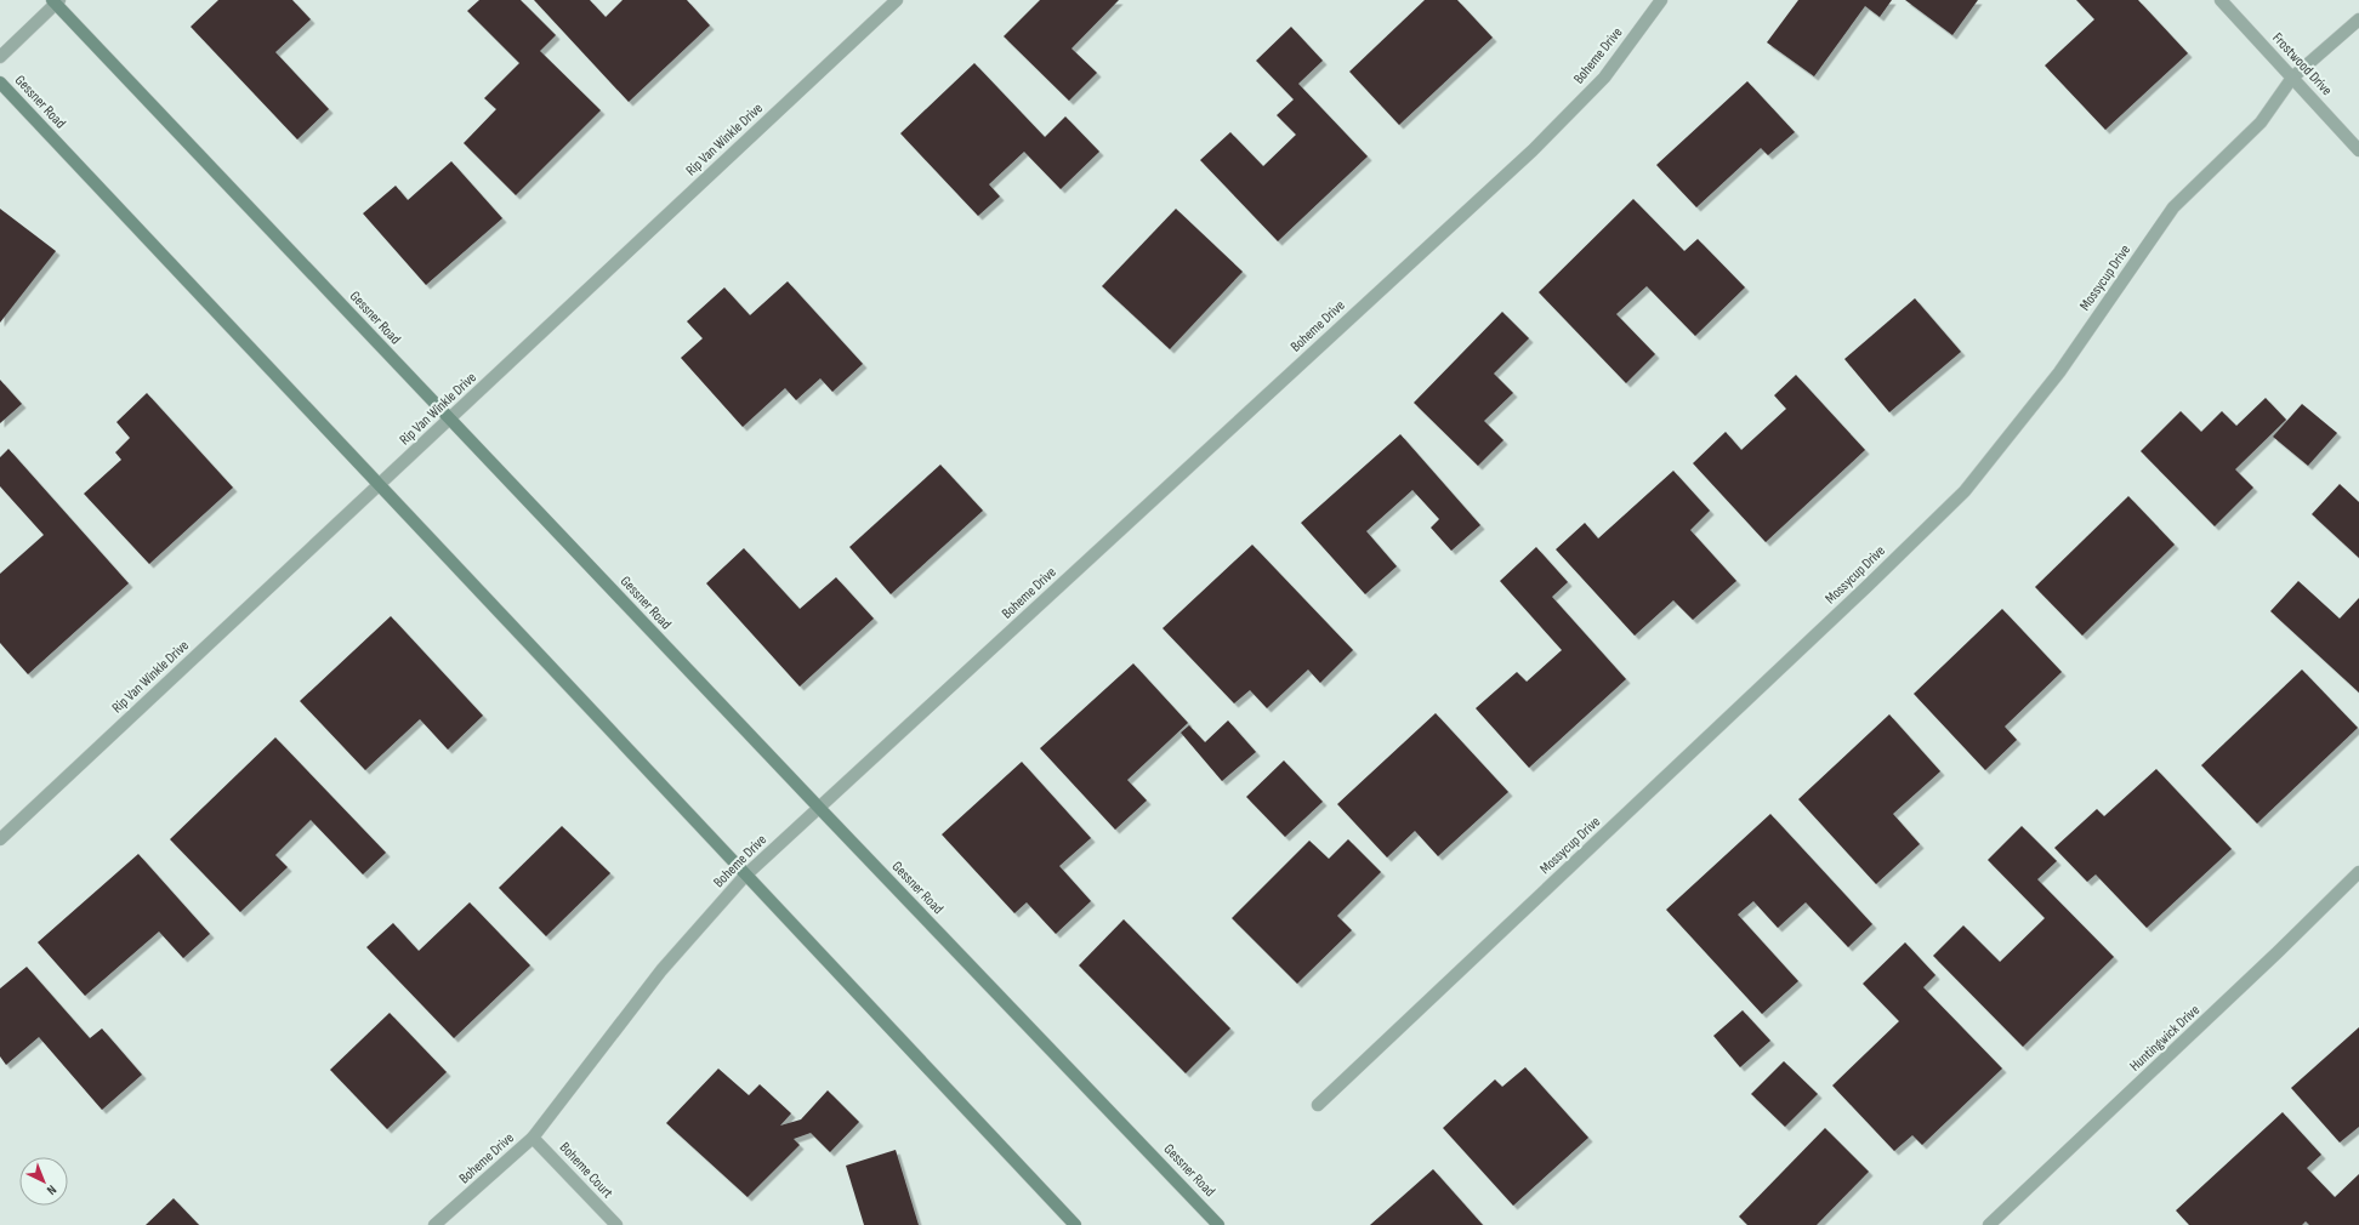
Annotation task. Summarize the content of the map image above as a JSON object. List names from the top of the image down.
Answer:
{
  "streets": {
    "main road": ["Gessner Road"],
    "street": [
      "Boheme Drive",
      "Frostwood Drive",
      "Rip Van Winkle Drive",
      "Mossycup Drive",
      "Huntingwick Drive",
      "Boheme Court"
    ]
  },
  "crossings": [
    ["Boheme Drive", "Gessner Road"],
    ["Boheme Drive", "Boheme Court"],
    ["Frostwood Drive", "Mossycup Drive"],
    ["Gessner Road", "Rip Van Winkle Drive"]
  ],
  "north": "bottom right"
}
